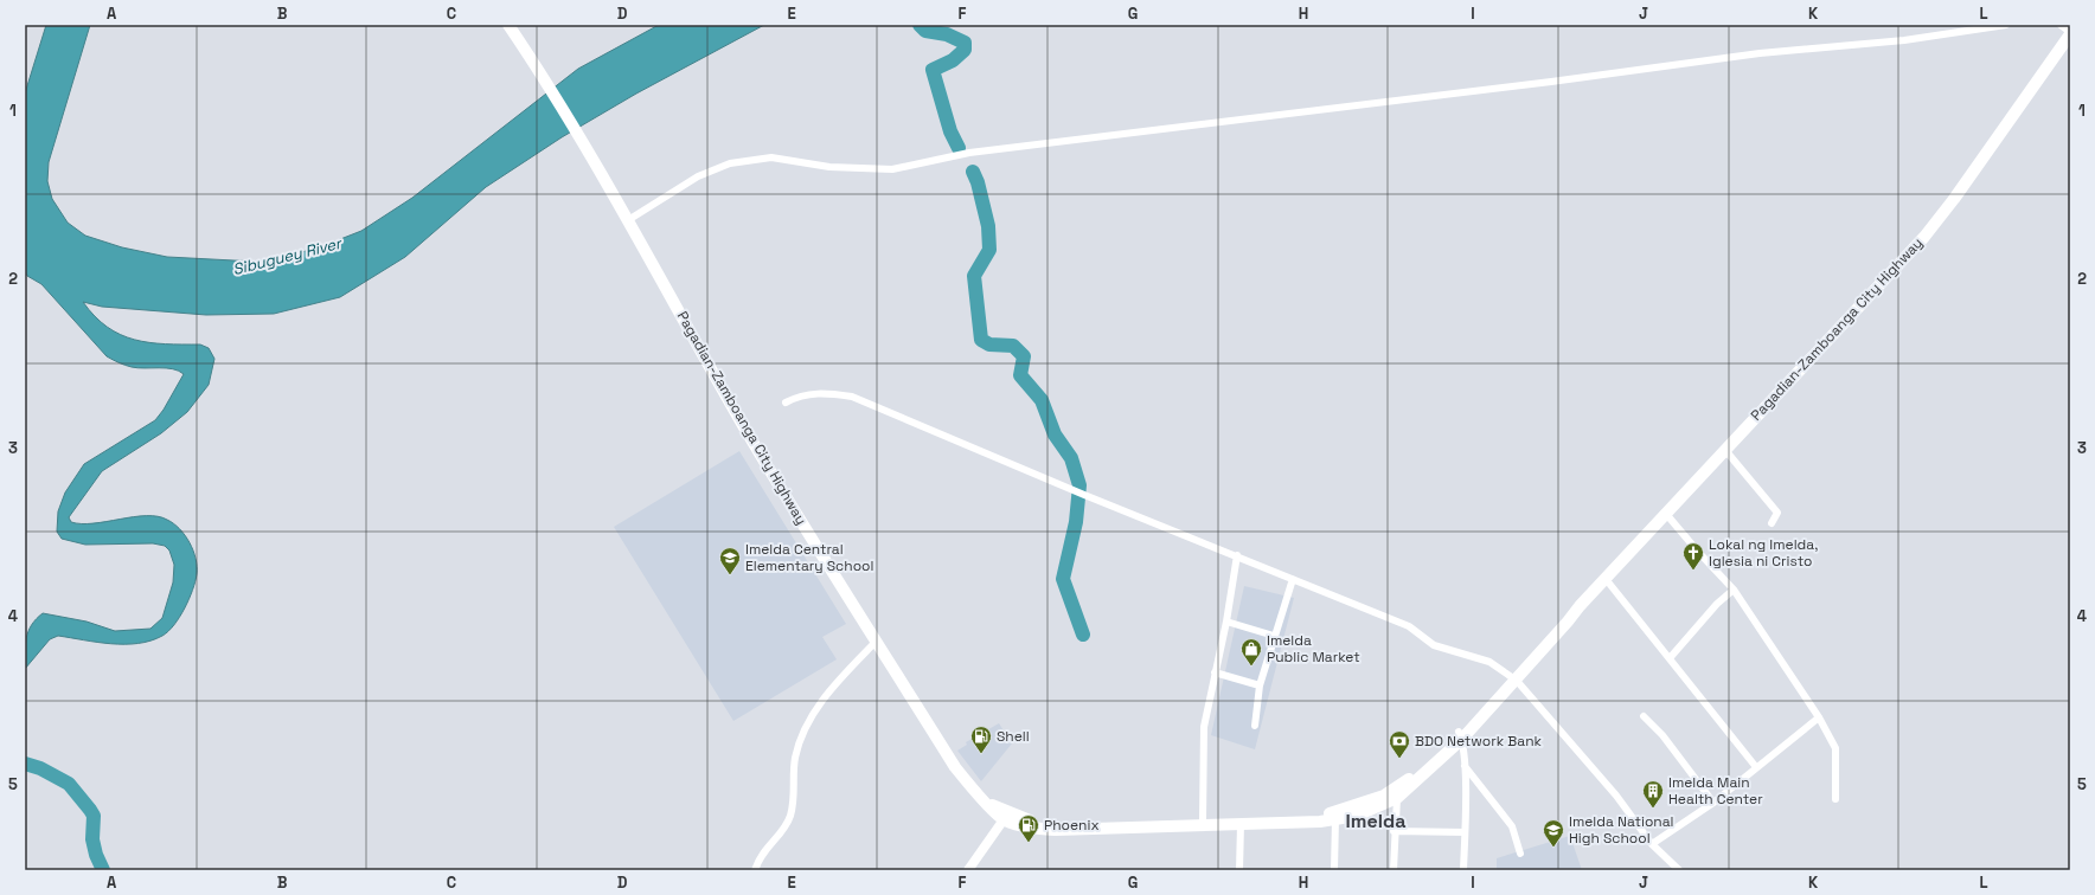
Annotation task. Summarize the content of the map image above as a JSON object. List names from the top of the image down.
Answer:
{
  "streets": {
    "highway": ["Pagadian-Zamboanga City Highway"]
  },
  "districts": ["Imelda"],
  "water": ["Sibuguey River"],
  "places": {
    "church": ["Lokal ng Imelda, Iglesia ni Cristo"],
    "school or university": ["Imelda Central Elementary School", "Imelda National High School"],
    "shop": ["Imelda Public Market"],
    "fuel station": ["Shell", "Phoenix"],
    "bank": ["BDO Network Bank"],
    "building": ["Imelda Main Health Center"]
  },
  "grid": {
    "columns": [
      "A",
      "B",
      "C",
      "D",
      "E",
      "F",
      "G",
      "H",
      "I",
      "J",
      "K",
      "L"
    ],
    "rows": [
      "1",
      "2",
      "3",
      "4",
      "5"
    ]
  }
}
